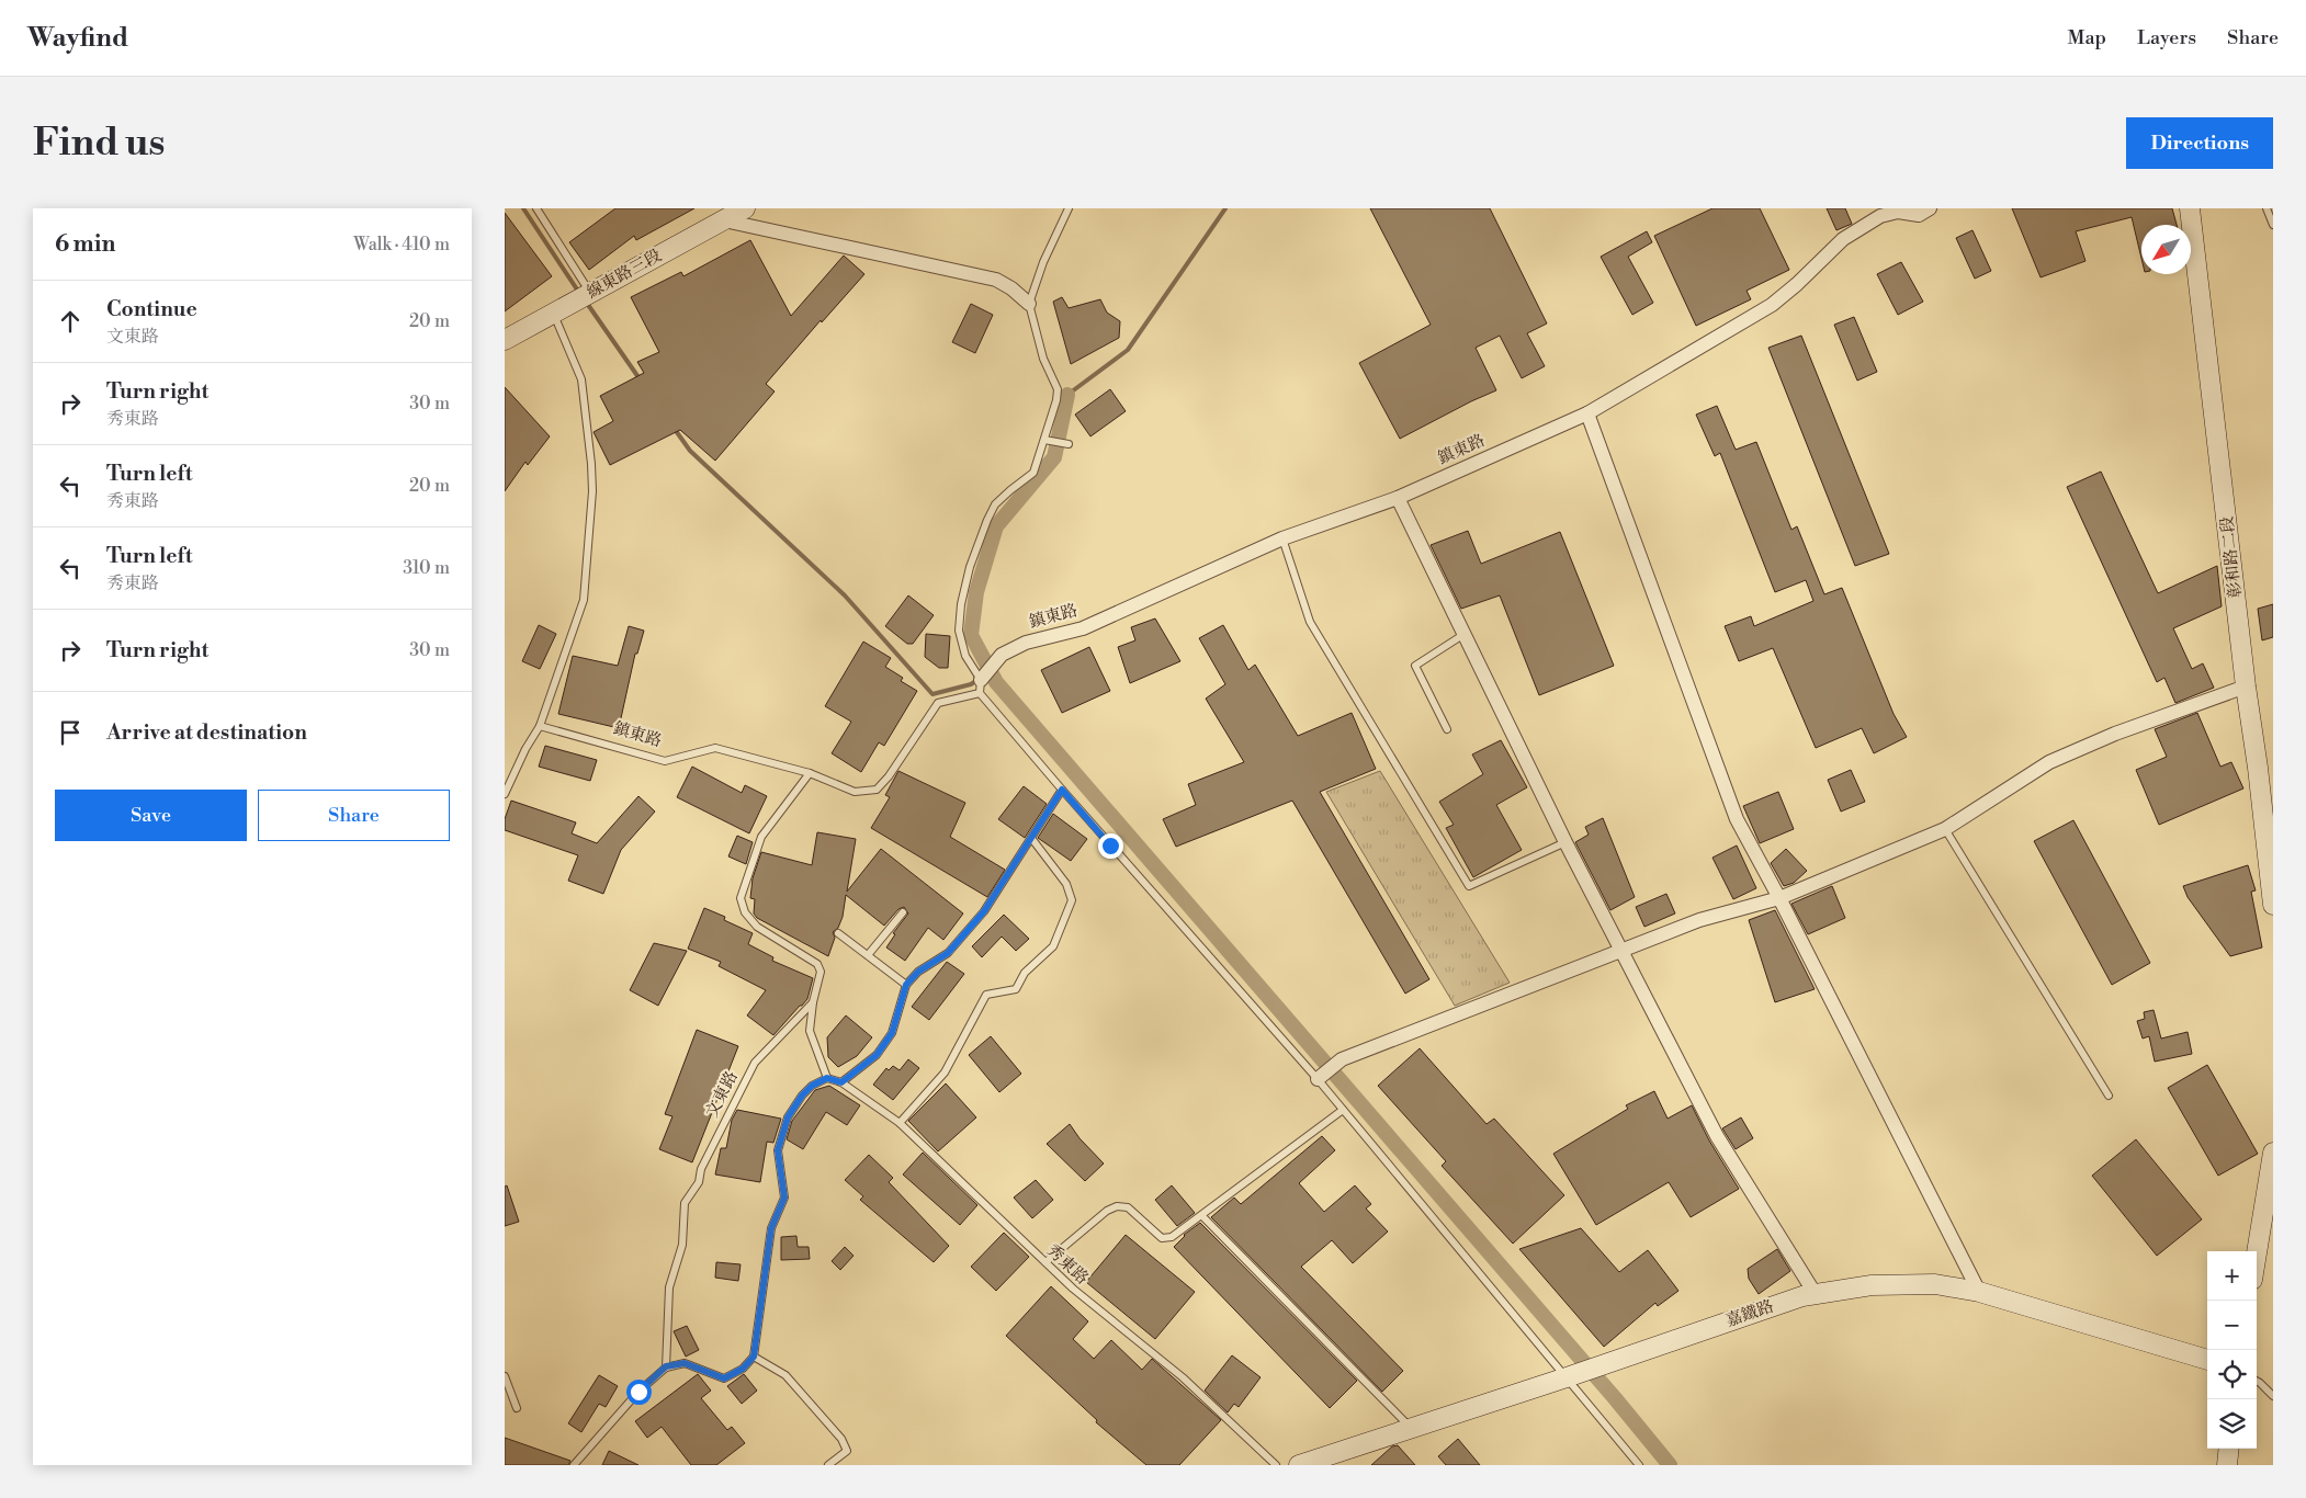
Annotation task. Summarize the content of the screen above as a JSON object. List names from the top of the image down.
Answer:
{
  "streets": {
    "main road": ["線東路三段", "彰和路二段", "嘉鐵路"],
    "street": ["鎮東路"],
    "lane": ["文東路", "秀東路"]
  },
  "crossings": [
    ["鎮東路", "文東路"]
  ],
  "north": "bottom left",
  "page": {
    "header": "Wayfind",
    "nav": ["Map", "Layers", "Share"],
    "buttons": [
      "Directions",
      ["Save", "Share"]
    ],
    "title": "Find us",
    "heading": ["6 min", "Walk · 410 m"],
    "list": [
      ["Continue", "文東路", "20 m"],
      ["Turn right", "秀東路", "30 m"],
      ["Turn left", "秀東路", "20 m"],
      ["Turn left", "秀東路", "310 m"],
      ["Turn right", "30 m"],
      "Arrive at destination"
    ],
    "map_buttons": ["+", "−"]
  }
}
